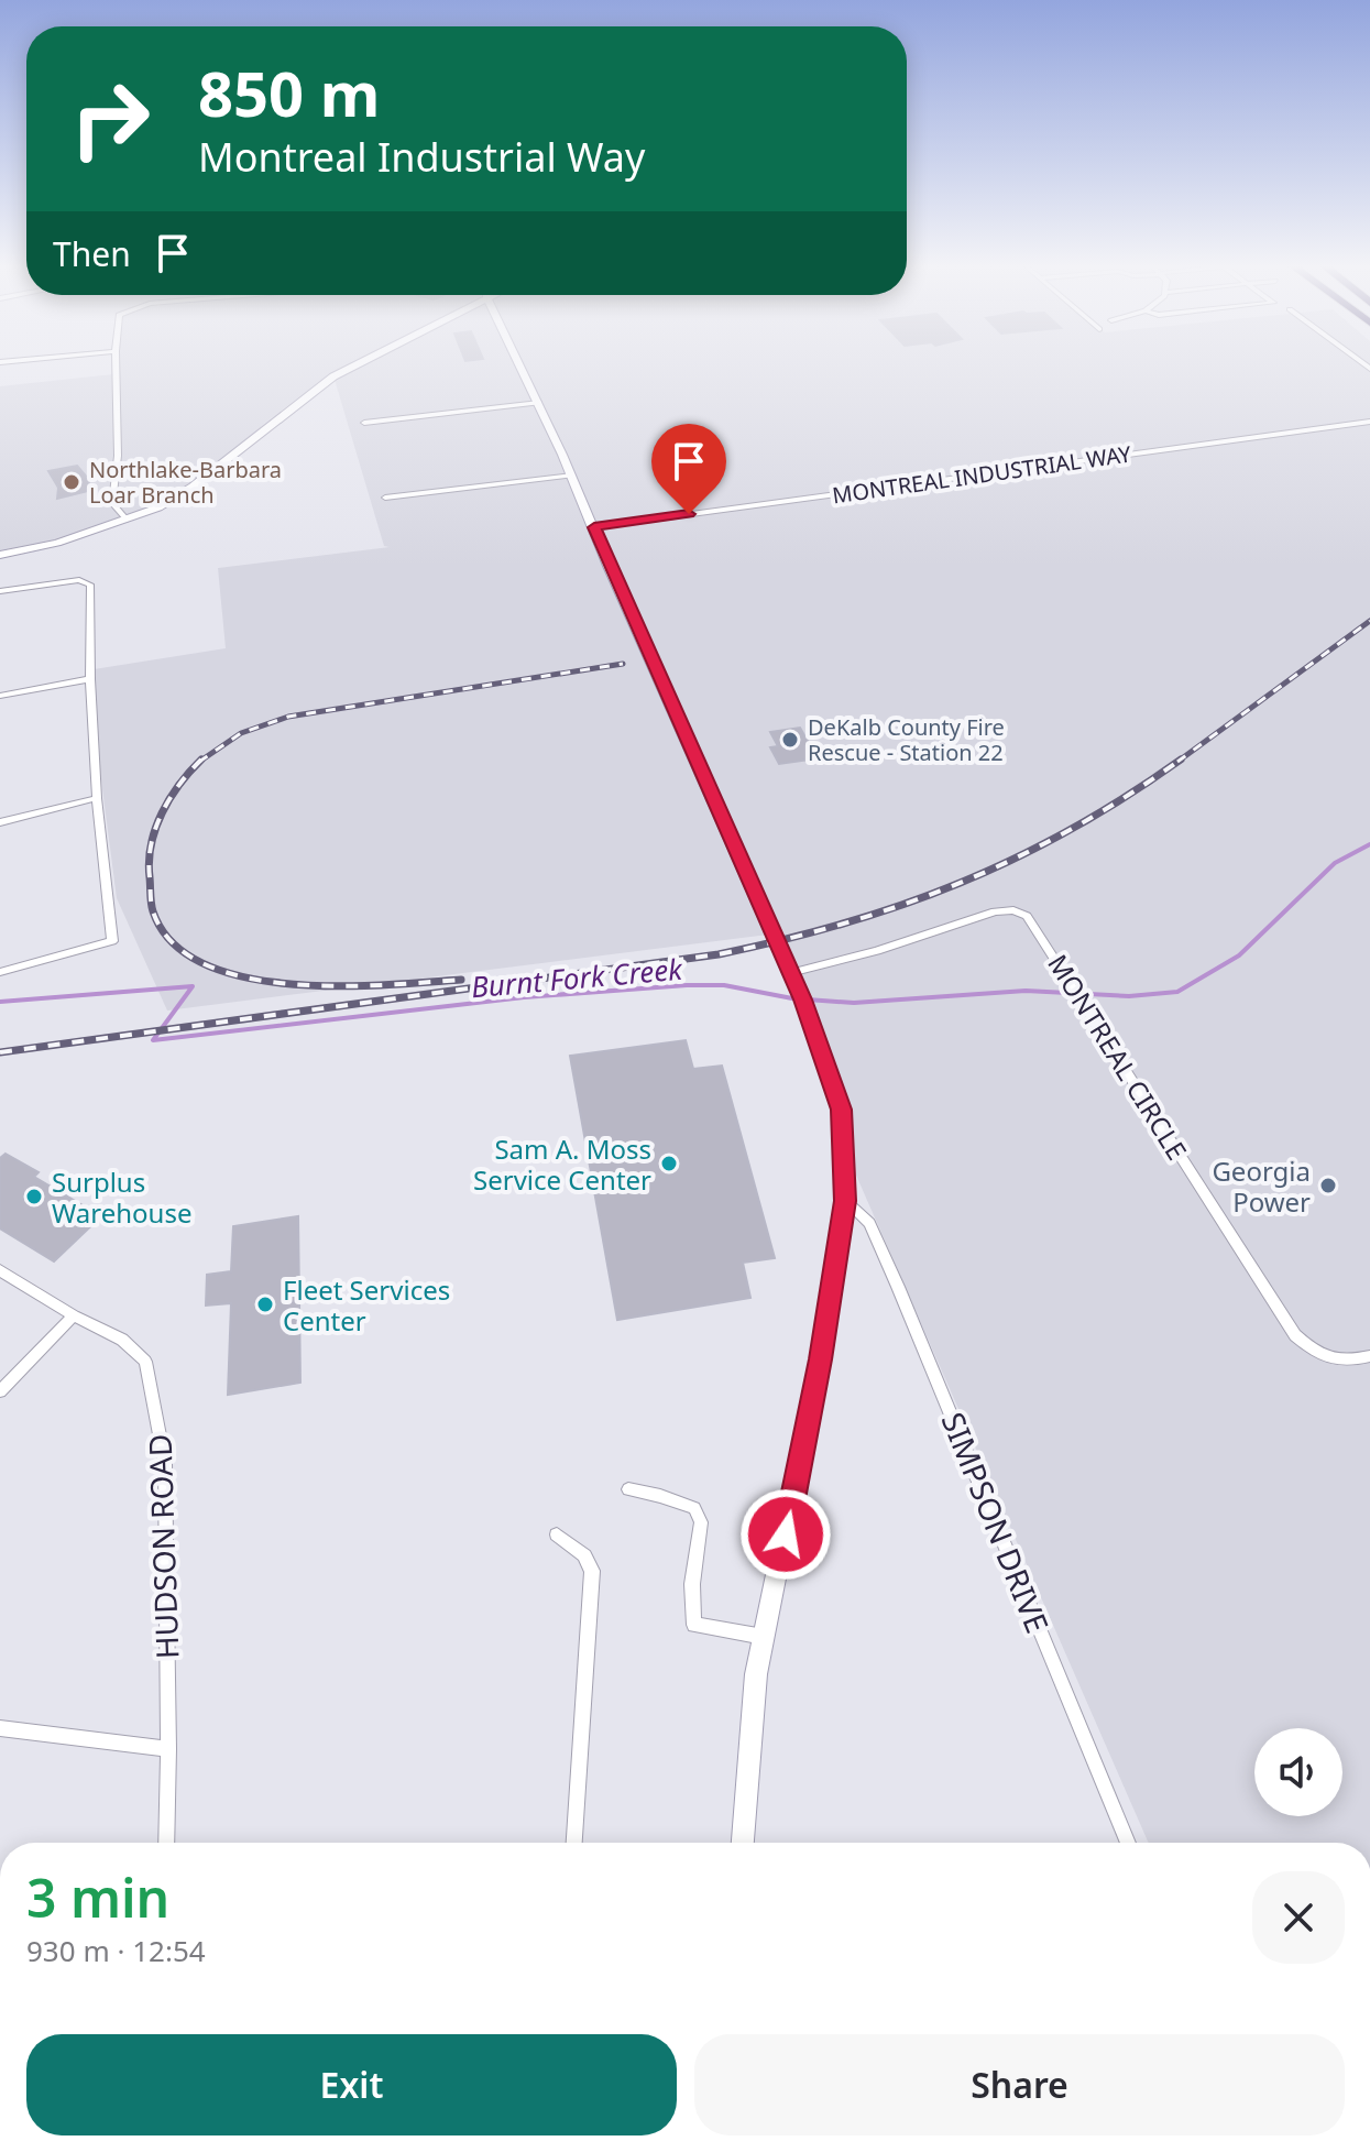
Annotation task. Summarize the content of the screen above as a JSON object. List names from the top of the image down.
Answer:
{
  "streets": {
    "street": [
      "MONTREAL INDUSTRIAL WAY",
      "MONTREAL CIRCLE",
      "SIMPSON DRIVE",
      "HUDSON ROAD"
    ]
  },
  "water": ["Burnt Fork Creek"],
  "places": [
    "Northlake-Barbara Loar Branch",
    "DeKalb County Fire Rescue - Station 22",
    "Sam A. Moss Service Center",
    "Georgia Power",
    "Surplus Warehouse",
    "Fleet Services Center"
  ],
  "page": {
    "turn": ["850 m", "Montreal Industrial Way"],
    "then": "Then",
    "heading": ["3 min", "930 m · 12:54"],
    "buttons": ["Exit", "Share"]
  }
}
